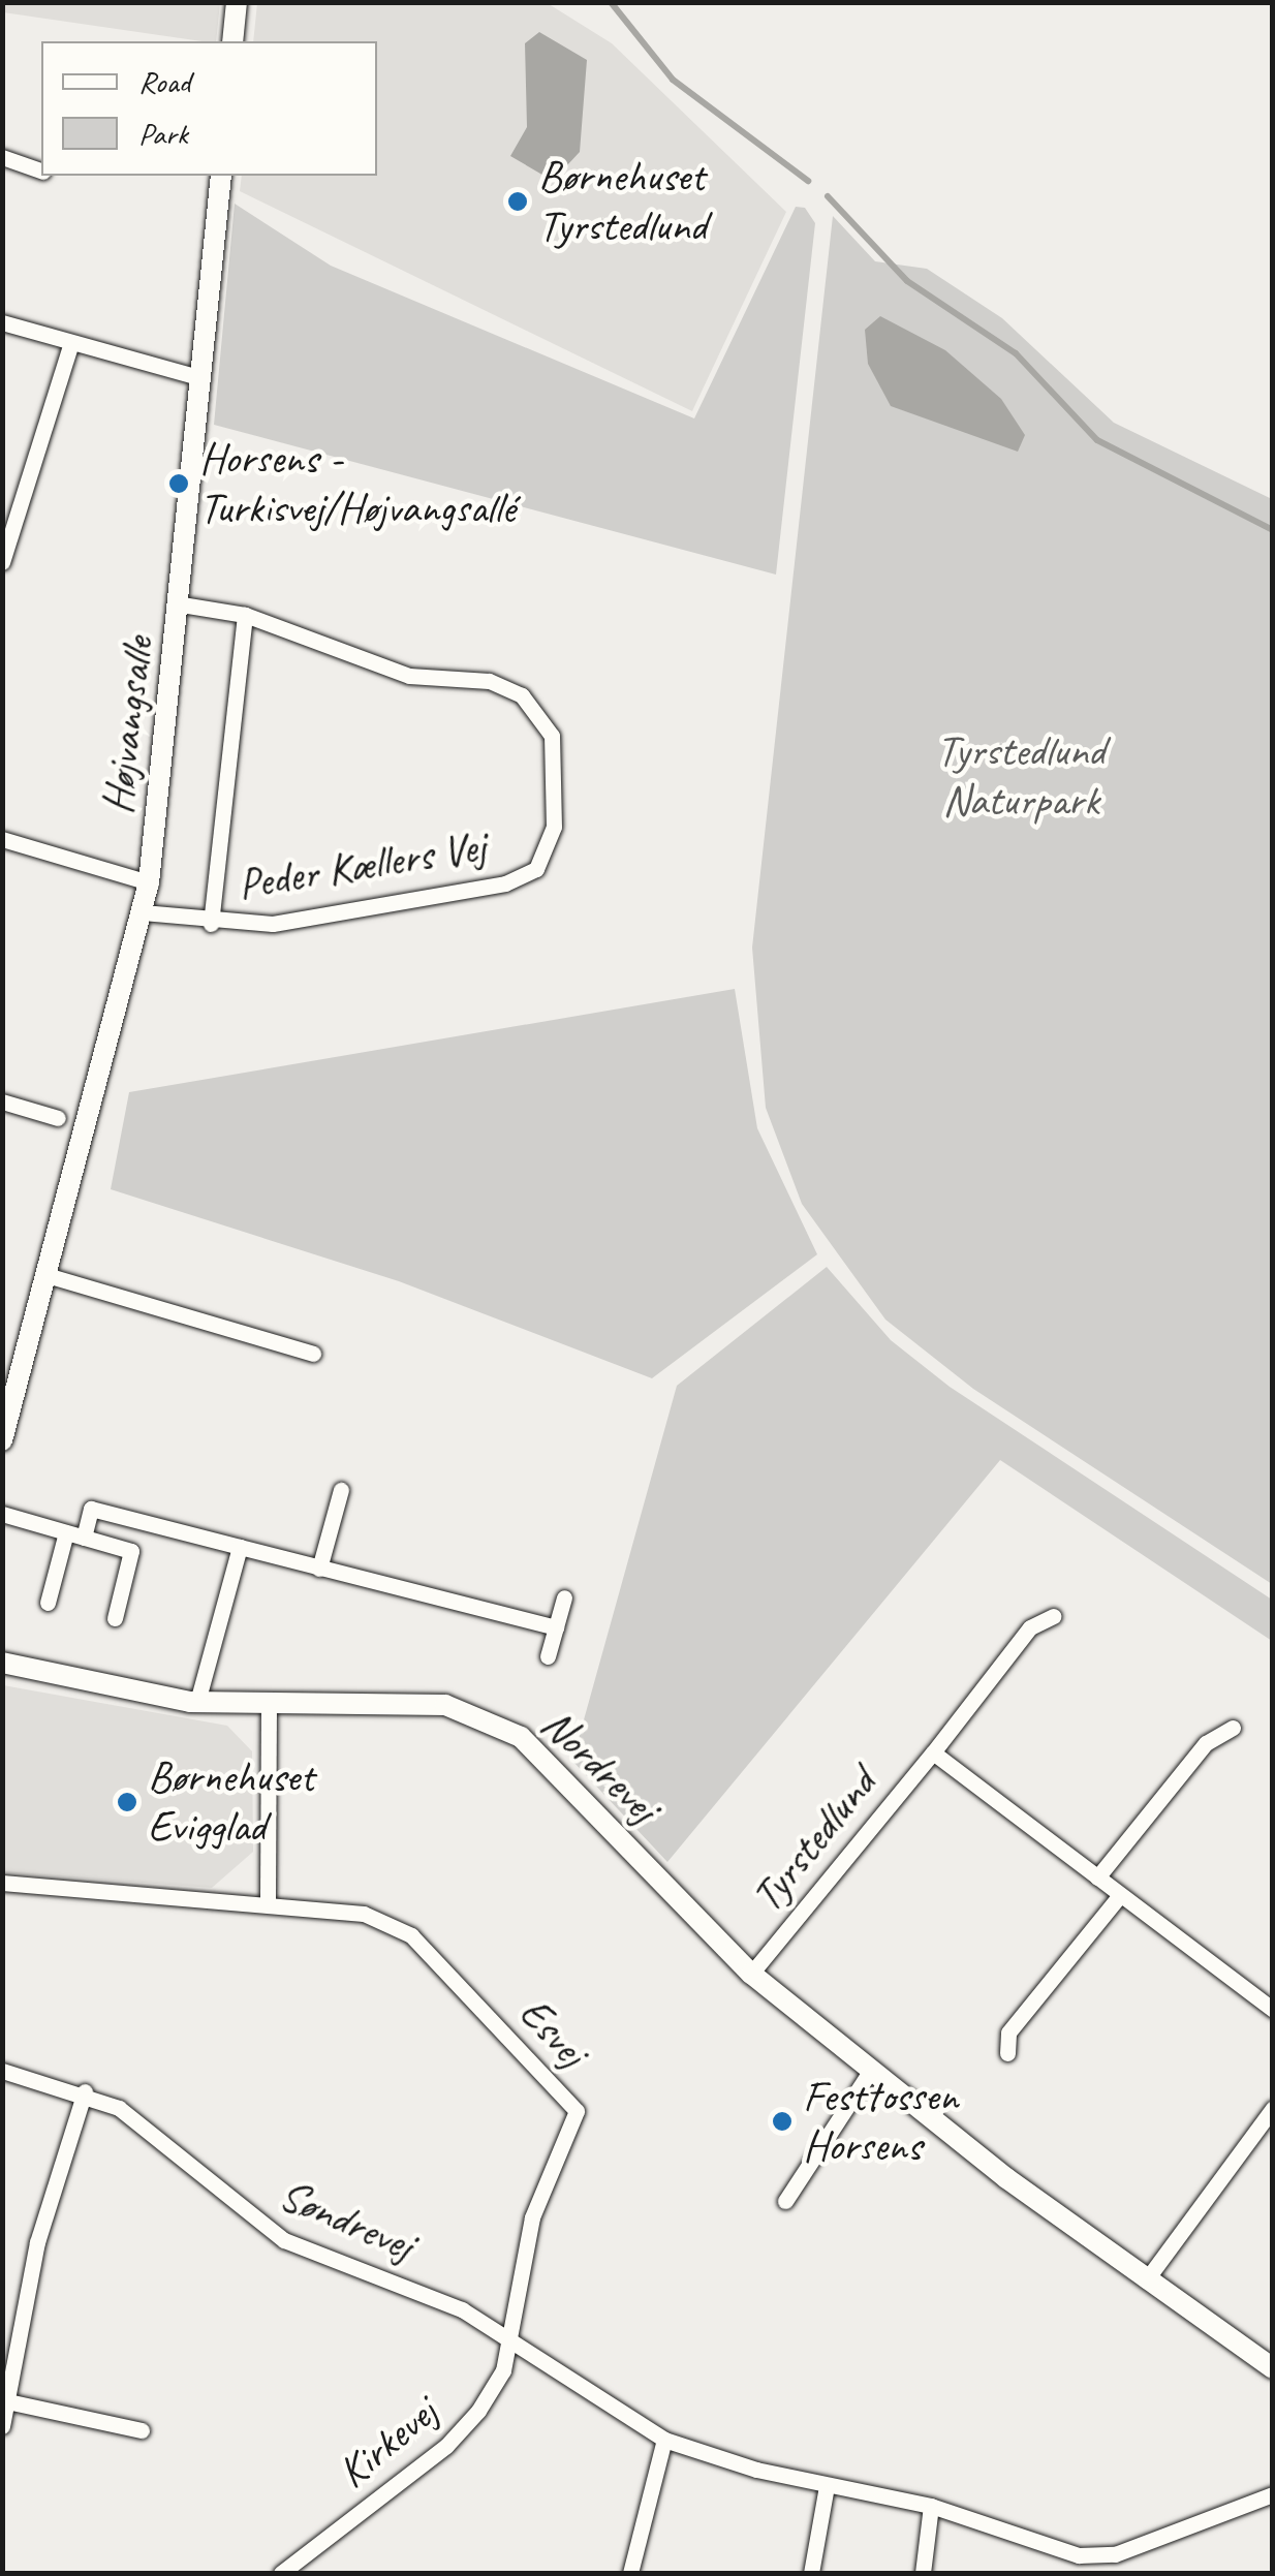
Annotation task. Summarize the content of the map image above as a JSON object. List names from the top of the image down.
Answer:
{
  "streets": {
    "street": [
      "Højvangsalle",
      "Peder Kællers Vej",
      "Nordrevej",
      "Tyrstedlund",
      "Esvej",
      "Søndrevej",
      "Kirkevej"
    ]
  },
  "crossings": [
    ["Højvangsalle", "Peder Kællers Vej"],
    ["Nordrevej", "Tyrstedlund"],
    ["Esvej", "Søndrevej"],
    ["Esvej", "Kirkevej"],
    ["Søndrevej", "Kirkevej"]
  ],
  "parks": ["Tyrstedlund Naturpark"],
  "places": [
    "Børnehuset Tyrstedlund",
    "Horsens - Turkisvej/Højvangsallé",
    "Børnehuset Evigglad",
    "Festtossen Horsens"
  ],
  "legend": ["Road", "Park"]
}
